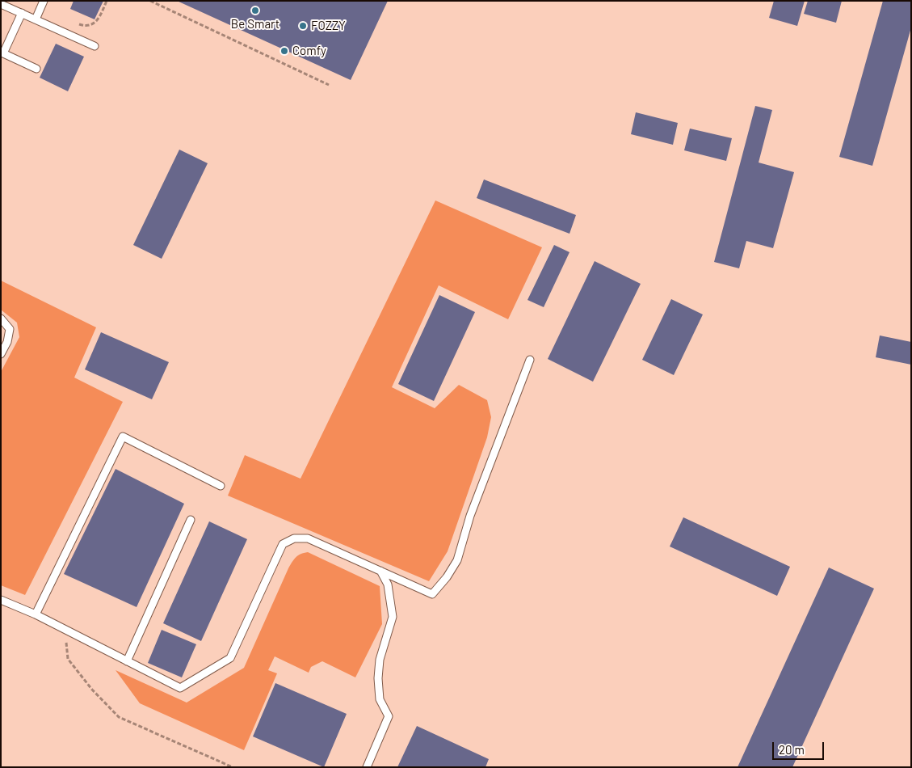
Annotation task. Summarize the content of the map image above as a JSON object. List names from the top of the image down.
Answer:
{
  "places": ["Be Smart", "FOZZY", "Comfy"],
  "scale_bar": "20 m"
}
